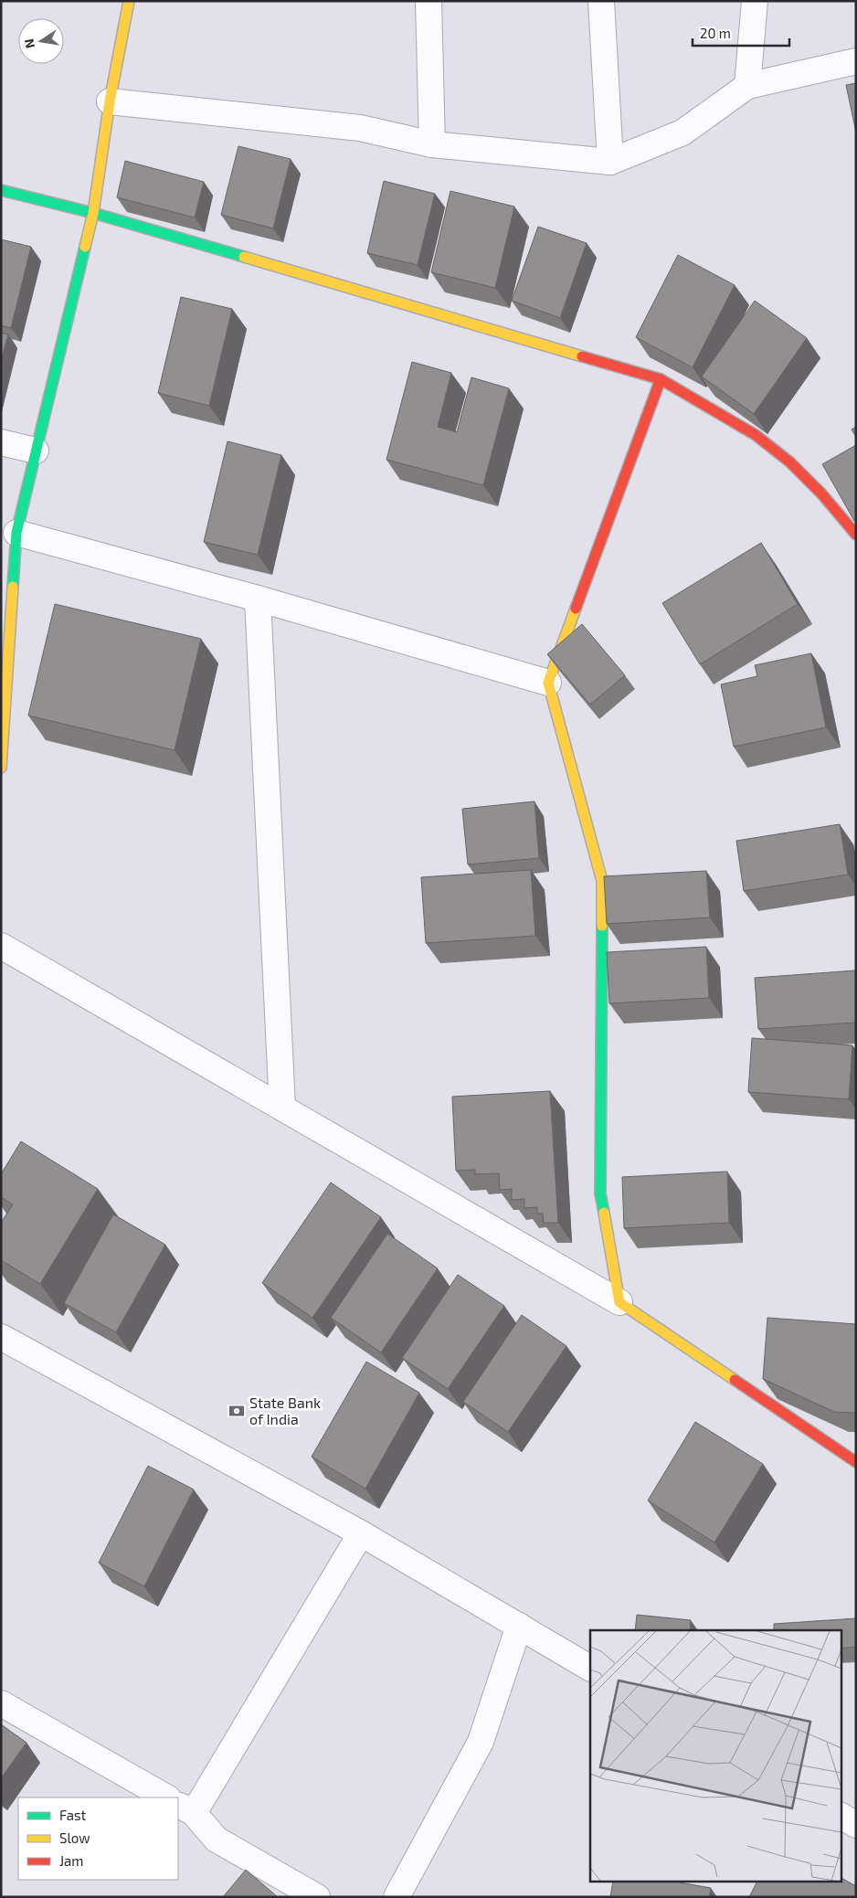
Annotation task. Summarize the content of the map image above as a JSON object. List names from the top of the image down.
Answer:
{
  "places": {
    "bank": ["State Bank of India"]
  },
  "legend": ["Fast", "Slow", "Jam"],
  "scale_bar": "20 m",
  "north": "left"
}
